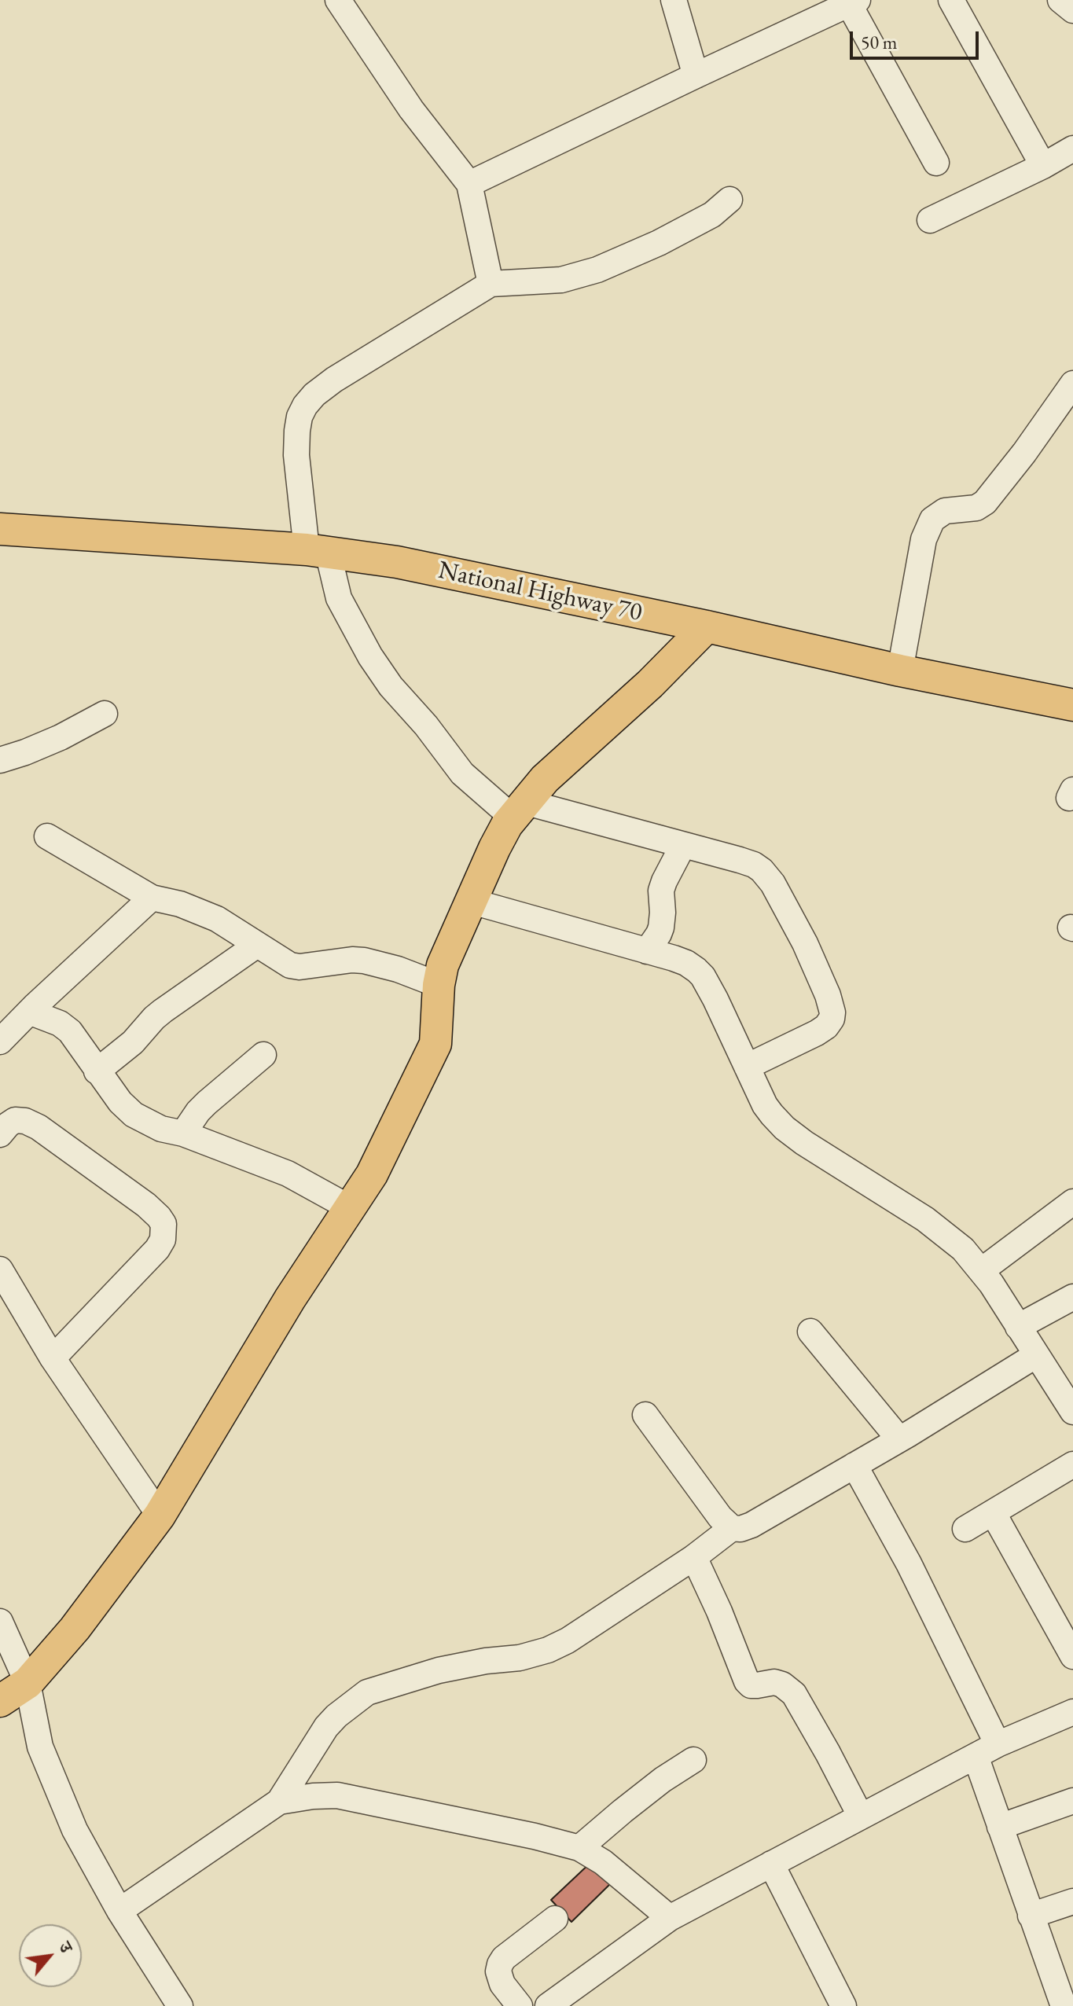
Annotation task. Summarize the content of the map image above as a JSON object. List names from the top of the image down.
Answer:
{
  "streets": {
    "main road": ["National Highway 70"]
  },
  "scale_bar": "50 m",
  "north": "top right"
}
